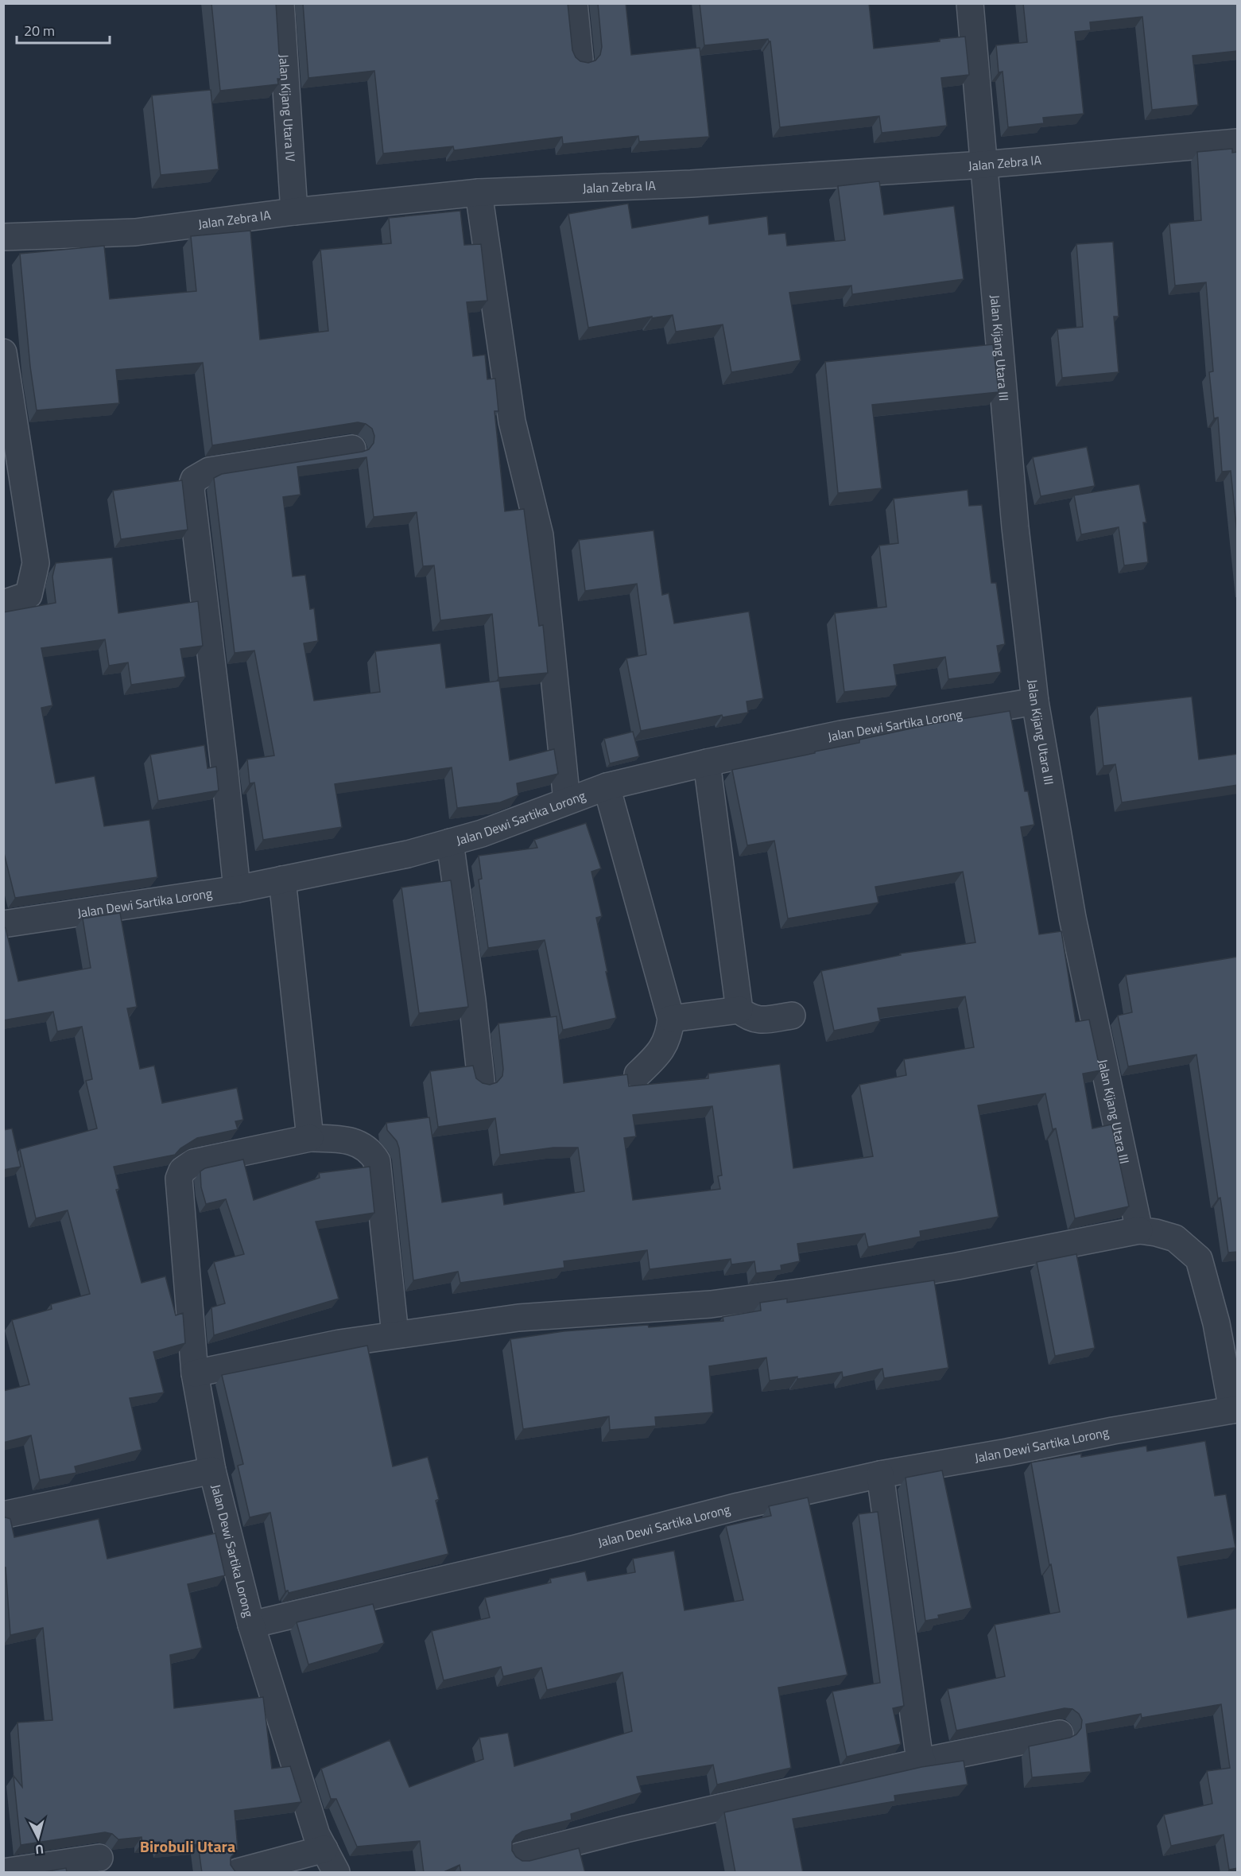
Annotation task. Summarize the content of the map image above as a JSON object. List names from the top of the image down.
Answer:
{
  "streets": {
    "street": [
      "Jalan Kijang Utara IV",
      "Jalan Zebra IA",
      "Jalan Kijang Utara III",
      "Jalan Dewi Sartika Lorong"
    ]
  },
  "crossings": [
    ["Jalan Kijang Utara IV", "Jalan Zebra IA"],
    ["Jalan Zebra IA", "Jalan Kijang Utara III"],
    ["Jalan Kijang Utara III", "Jalan Dewi Sartika Lorong"]
  ],
  "districts": ["Birobuli Utara"],
  "scale_bar": "20 m",
  "north": "bottom"
}
